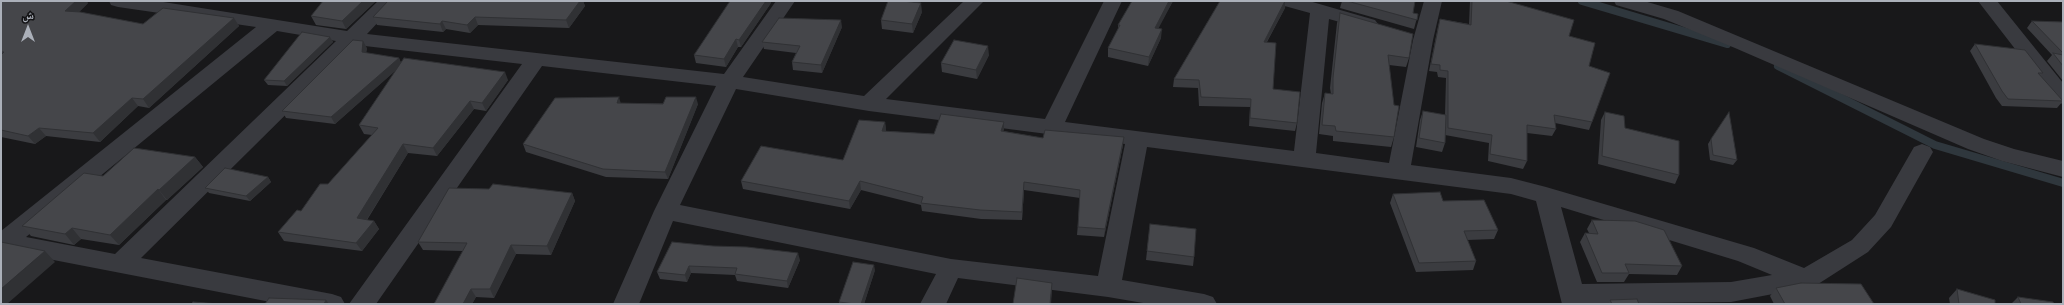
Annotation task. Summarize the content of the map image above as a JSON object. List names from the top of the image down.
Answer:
{
  "north": "top"
}
